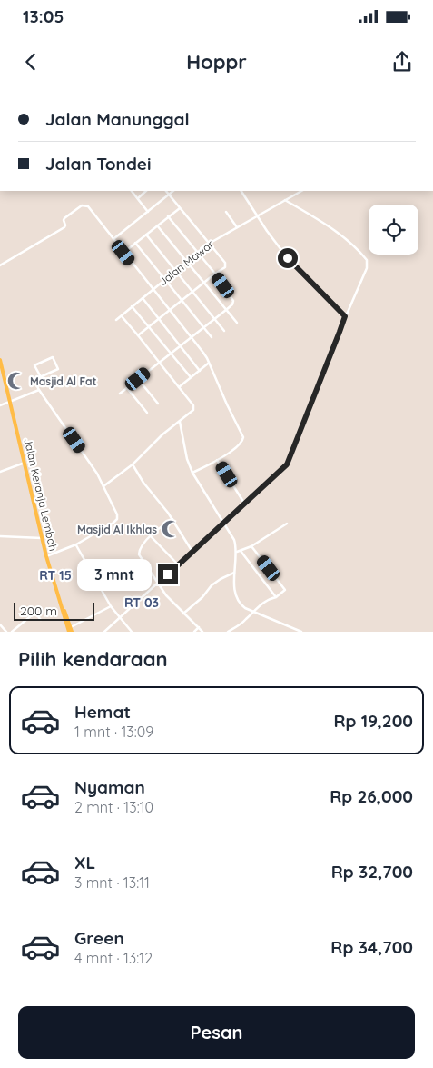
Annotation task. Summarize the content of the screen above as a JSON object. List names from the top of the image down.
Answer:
{
  "streets": {
    "main road": ["Jalan Keranja Lembah"],
    "street": ["Jalan Mawar"]
  },
  "districts": ["RT 15", "RT 03"],
  "places": {
    "mosque": ["Masjid Al Fat", "Masjid Al Ikhlas"]
  },
  "scale_bar": "200 m",
  "page": {
    "status": "13:05",
    "header": "Hoppr",
    "banner": ["Jalan Manunggal", "Jalan Tondei"],
    "bubble": "3 mnt",
    "scale": "200 m",
    "heading": "Pilih kendaraan",
    "list": [
      {
        "name": "Hemat",
        "note": "1 mnt · 13:09",
        "value": "Rp 19,200"
      },
      {
        "name": "Nyaman",
        "note": "2 mnt · 13:10",
        "value": "Rp 26,000"
      },
      {
        "name": "XL",
        "note": "3 mnt · 13:11",
        "value": "Rp 32,700"
      },
      {
        "name": "Green",
        "note": "4 mnt · 13:12",
        "value": "Rp 34,700"
      }
    ],
    "buttons": "Pesan"
  }
}
